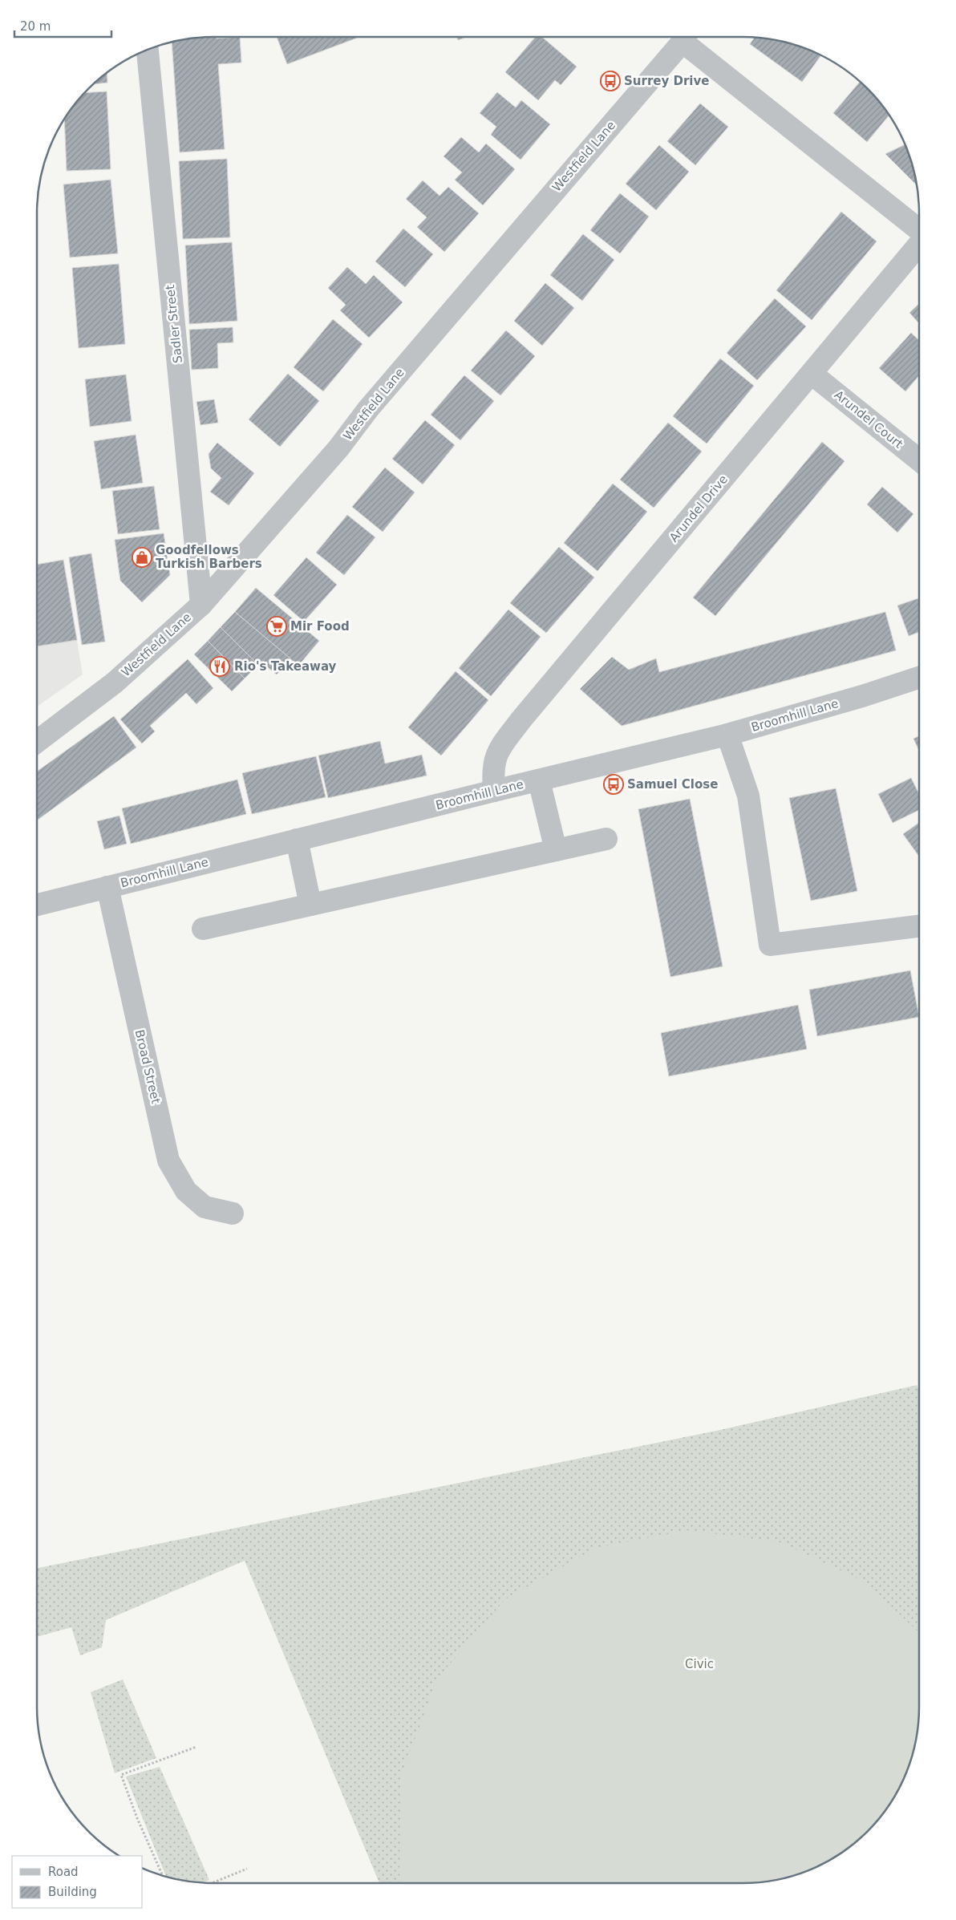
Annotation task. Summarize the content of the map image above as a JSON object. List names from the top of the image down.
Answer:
{
  "streets": {
    "street": [
      "Westfield Lane",
      "Sadler Street",
      "Arundel Court",
      "Arundel Drive",
      "Broomhill Lane",
      "Broad Street"
    ]
  },
  "crossings": [
    ["Westfield Lane", "Sadler Street"],
    ["Arundel Court", "Arundel Drive"],
    ["Arundel Drive", "Broomhill Lane"],
    ["Broomhill Lane", "Broad Street"]
  ],
  "parks": ["Civic"],
  "places": {
    "bus stop": ["Surrey Drive", "Samuel Close"],
    "shop": ["Goodfellows Turkish Barbers"],
    "supermarket": ["Mir Food"],
    "restaurant": ["Rio's Takeaway"]
  },
  "legend": ["Road", "Building"],
  "scale_bar": "20 m"
}
